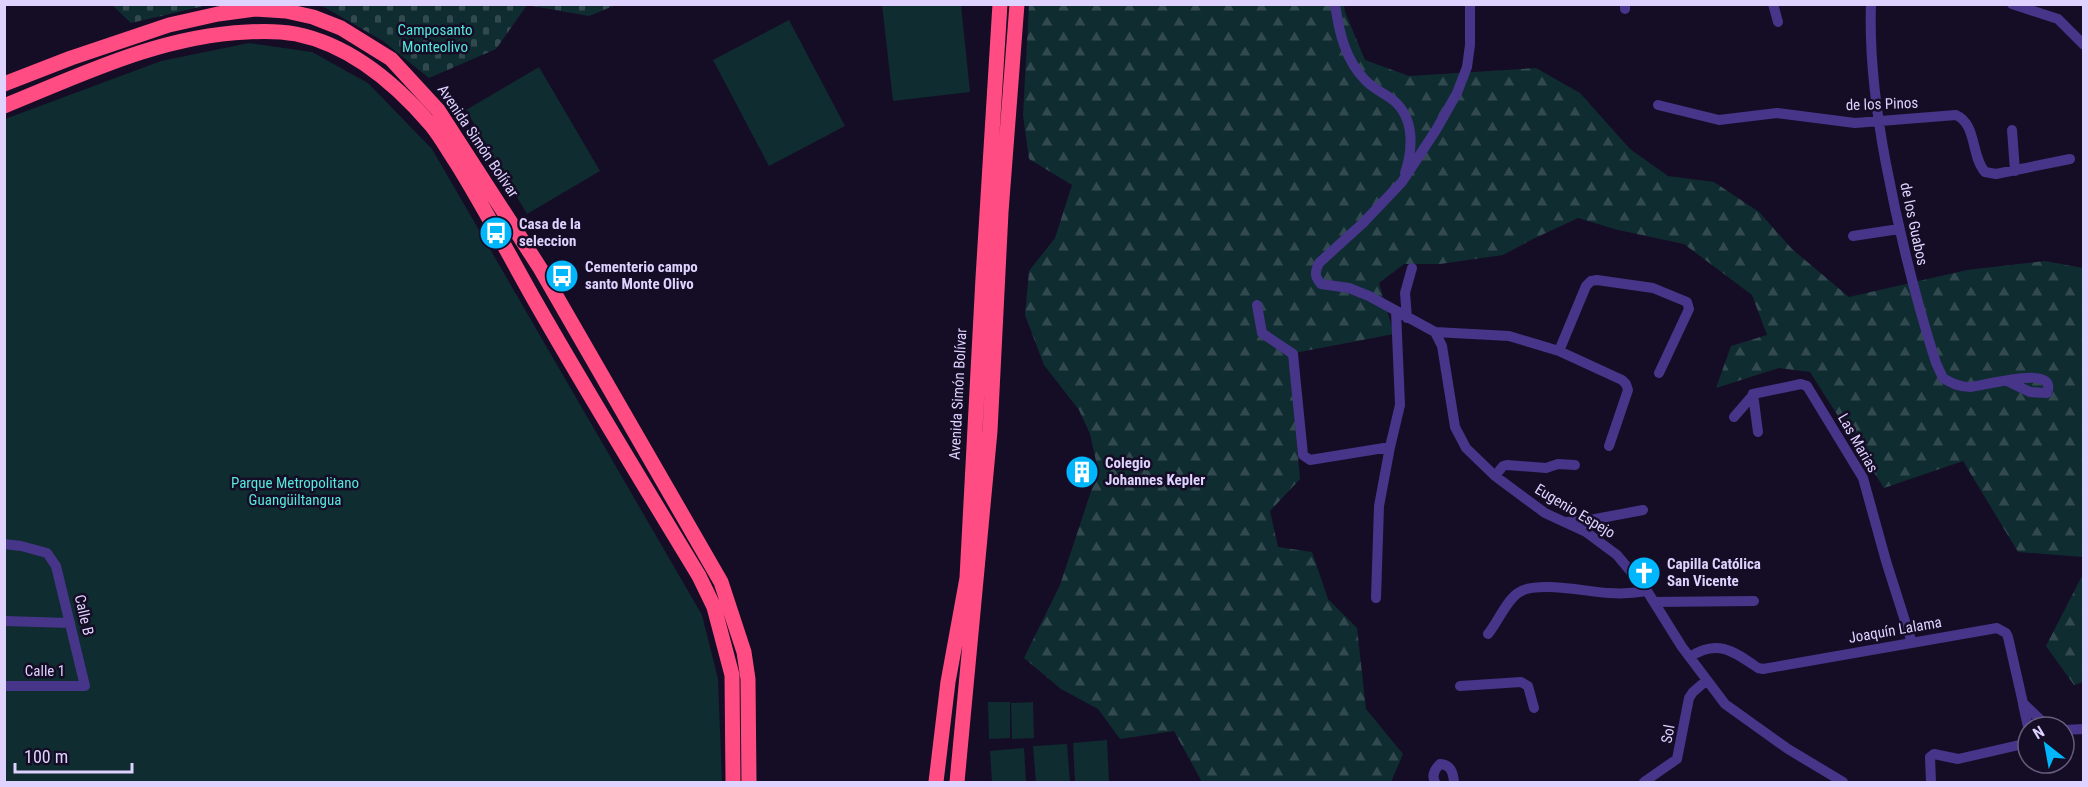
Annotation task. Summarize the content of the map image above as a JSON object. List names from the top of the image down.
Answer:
{
  "streets": {
    "highway": ["Avenida Simón Bolívar"],
    "street": [
      "de los Pinos",
      "de los Guabos",
      "Las Marias",
      "Eugenio Espejo",
      "Calle B",
      "Joaquín Lalama",
      "Calle 1",
      "Sol"
    ]
  },
  "crossings": [
    ["de los Pinos", "de los Guabos"],
    ["Las Marias", "Joaquín Lalama"],
    ["Eugenio Espejo", "Joaquín Lalama"],
    ["Eugenio Espejo", "Sol"],
    ["Calle B", "Calle 1"]
  ],
  "parks": ["Camposanto Monteolivo", "Parque Metropolitano Guangüiltangua"],
  "places": {
    "bus stop": ["Casa de la seleccion", "Cementerio campo santo Monte Olivo"],
    "building": ["Colegio Johannes Kepler"],
    "church": ["Capilla Católica San Vicente"]
  },
  "scale_bar": "100 m",
  "north": "top left"
}
